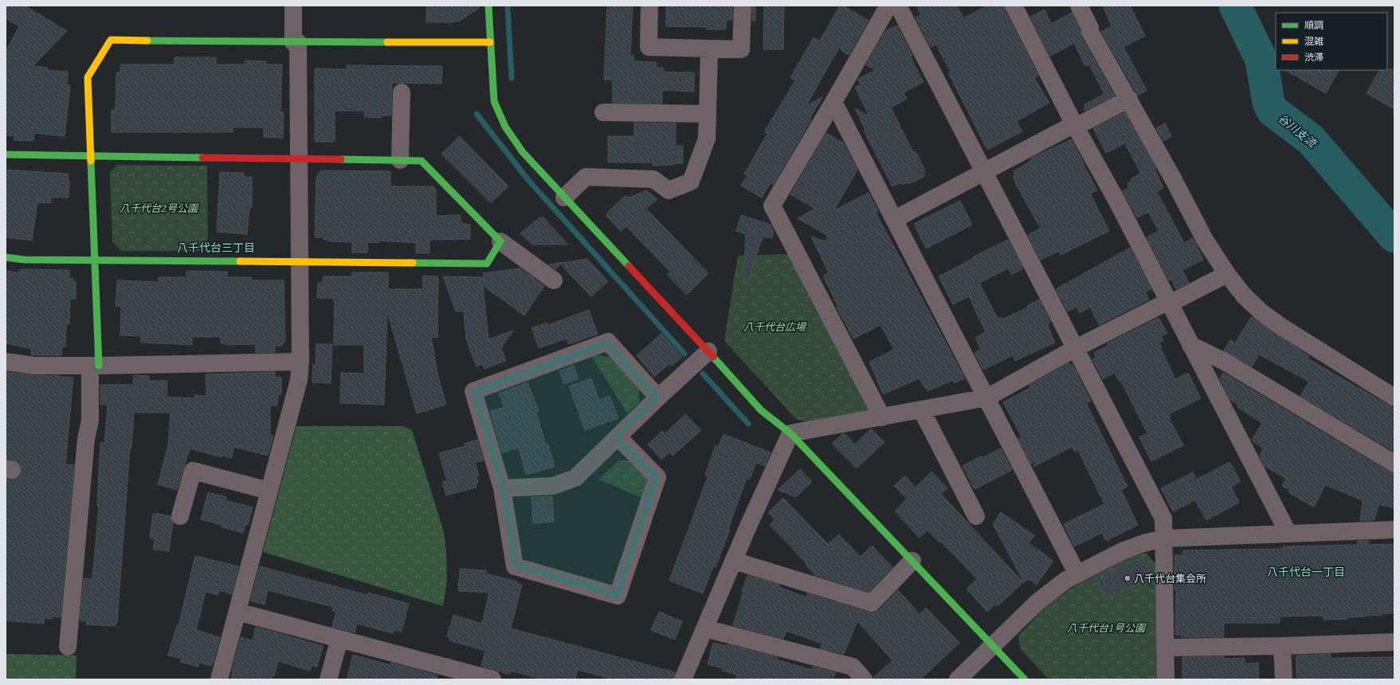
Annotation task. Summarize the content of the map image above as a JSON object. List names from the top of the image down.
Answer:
{
  "districts": ["八千代台三丁目", "八千代台一丁目"],
  "water": ["谷川支流"],
  "parks": ["八千代台2号公園", "八千代台広場", "八千代台1号公園"],
  "places": ["八千代台集会所"],
  "legend": ["順調", "混雑", "渋滞"]
}
